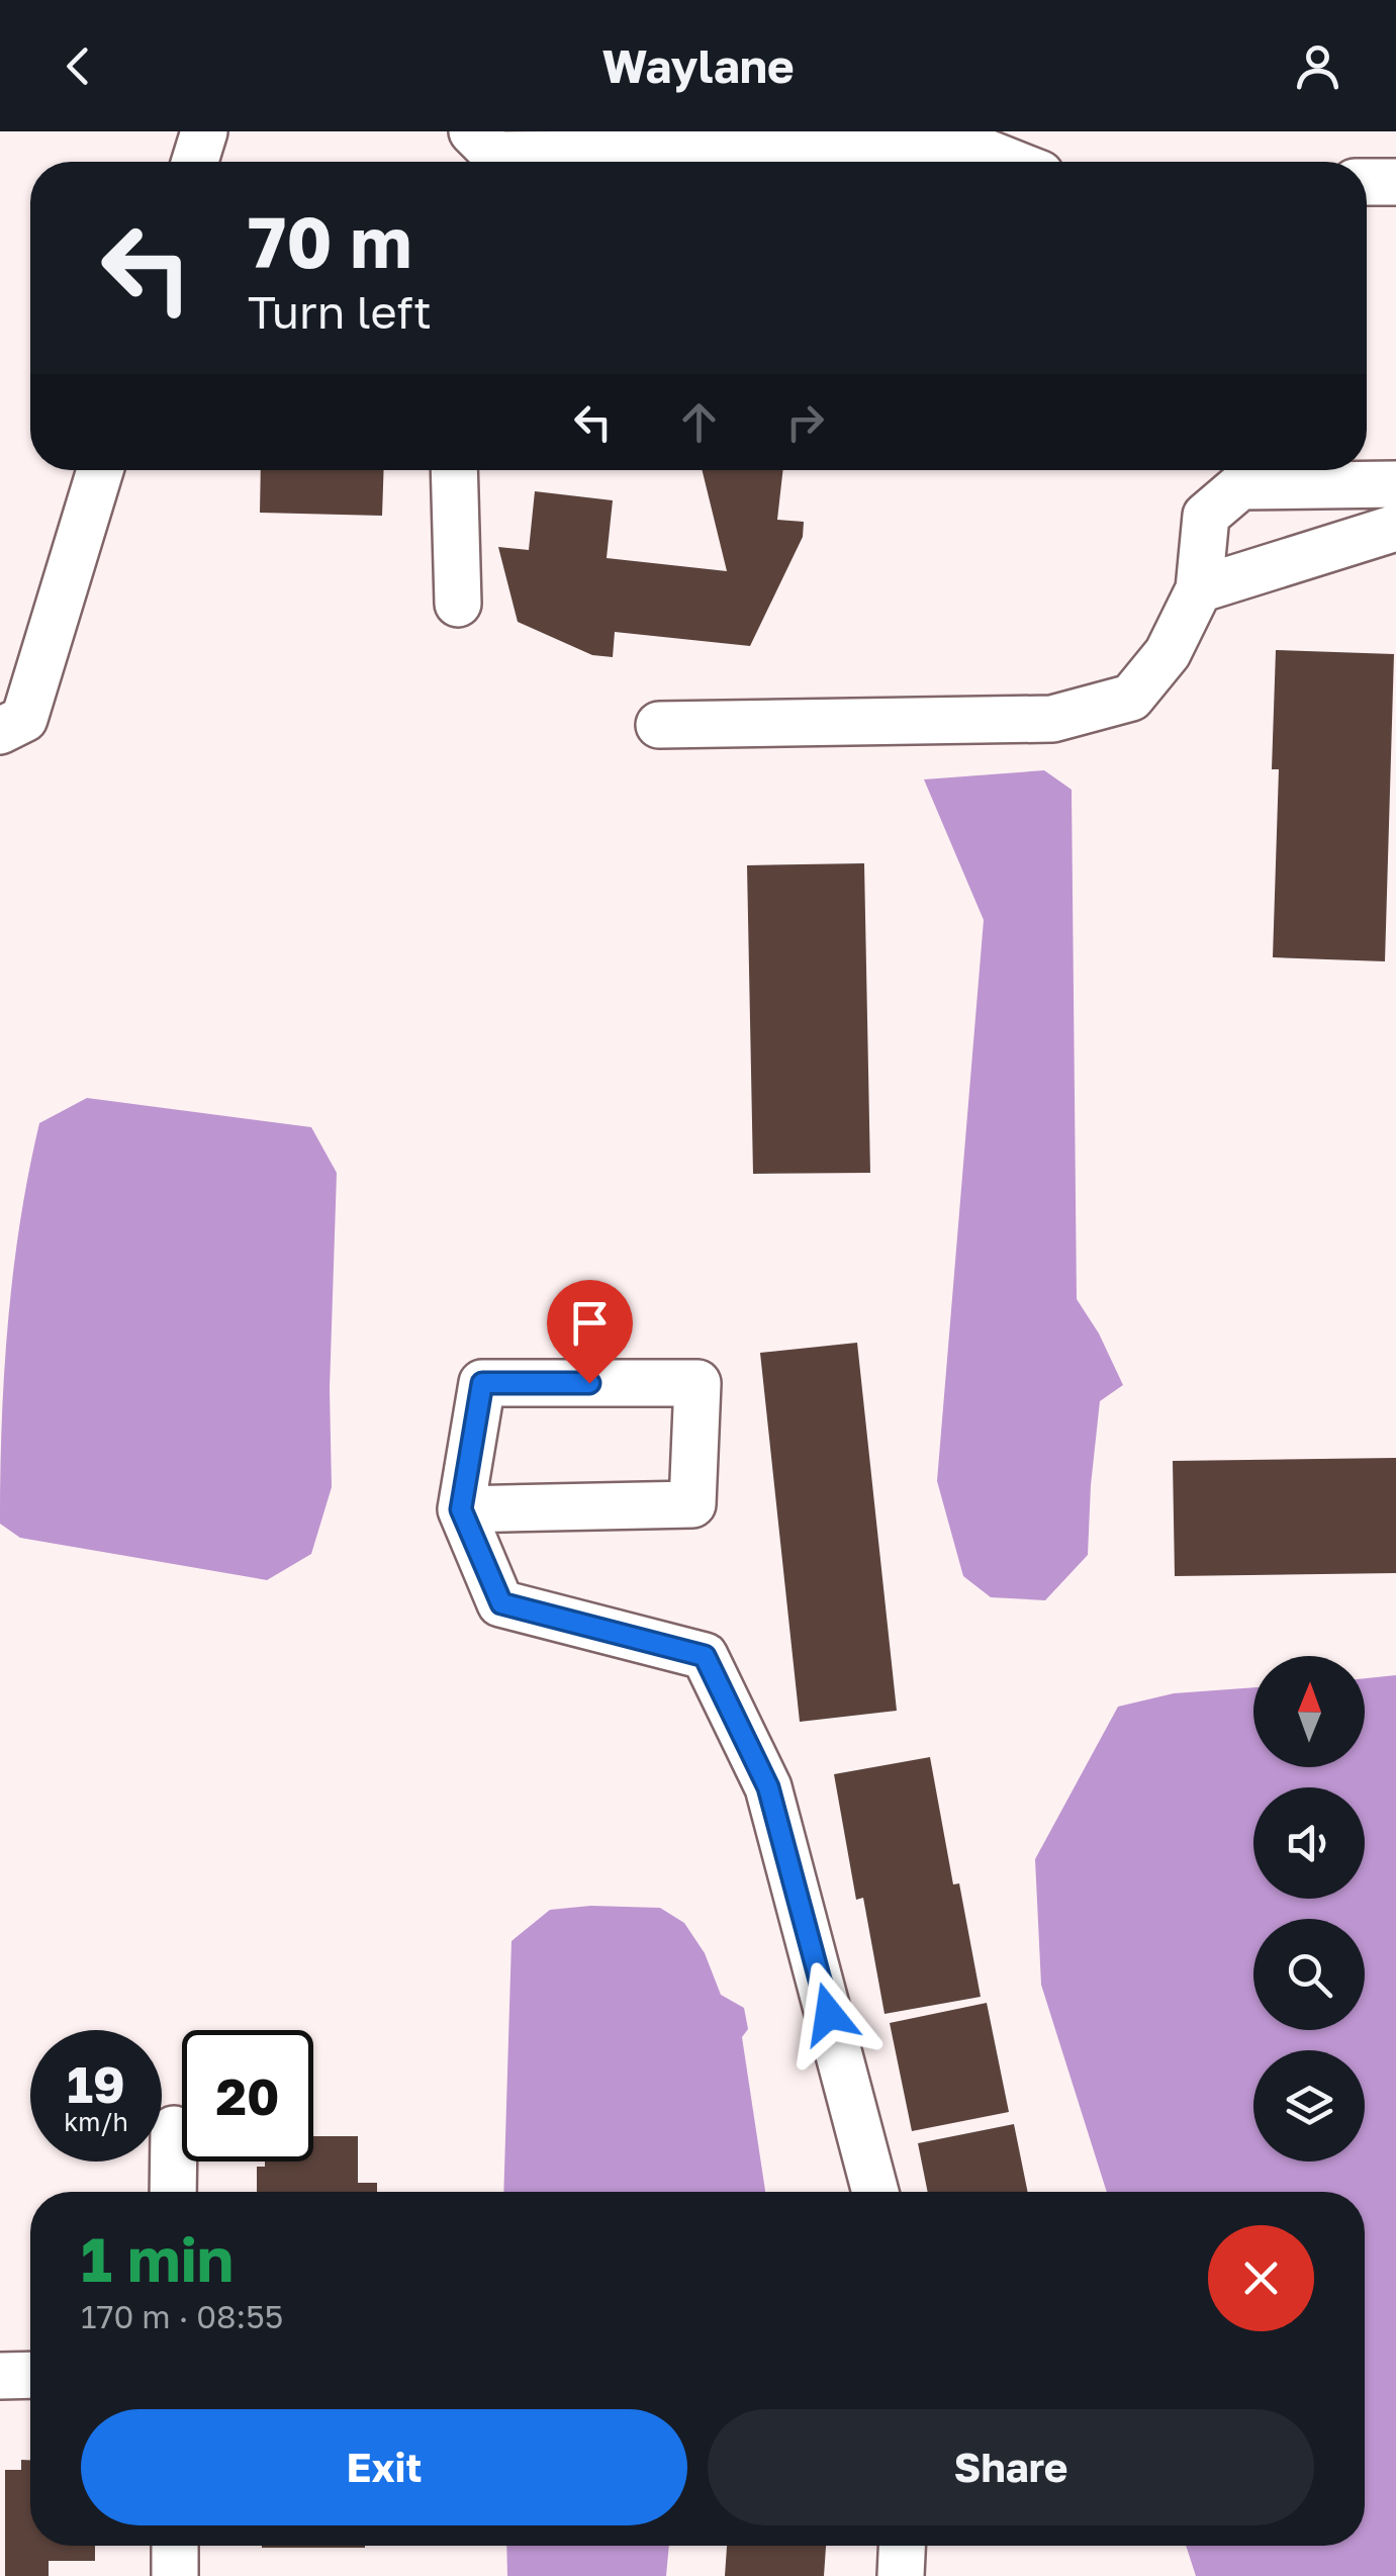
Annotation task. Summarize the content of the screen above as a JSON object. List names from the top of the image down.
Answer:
{
  "north": "top",
  "page": {
    "header": "Waylane",
    "turn": ["70 m", "Turn left"],
    "speed": "19 km/h",
    "limit": "20",
    "heading": ["1 min", "170 m · 08:55"],
    "buttons": ["Exit", "Share"]
  }
}
